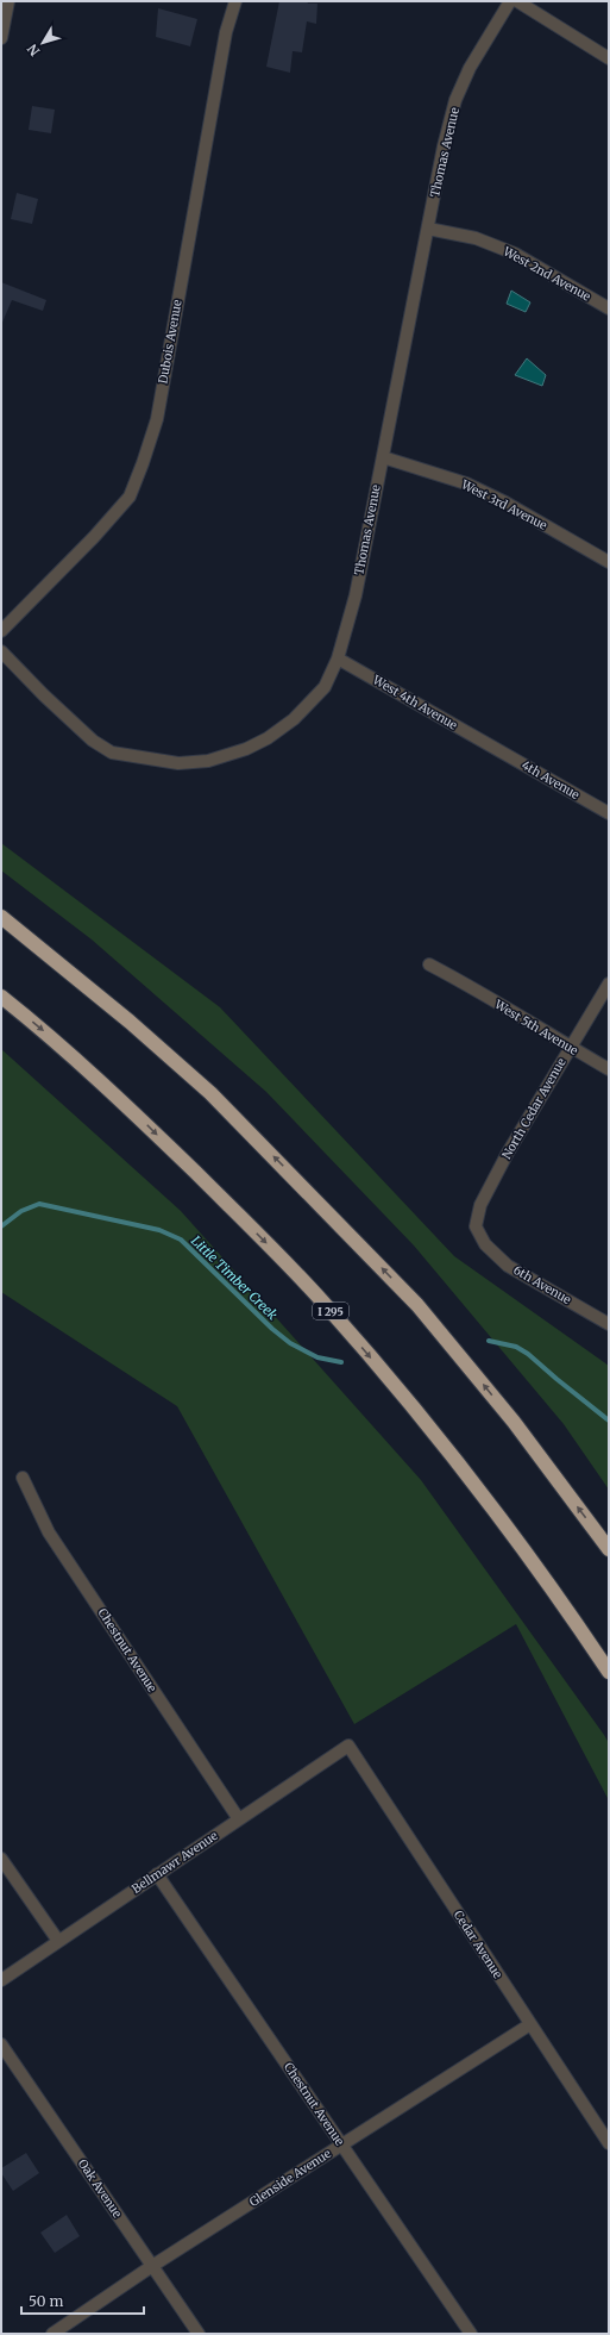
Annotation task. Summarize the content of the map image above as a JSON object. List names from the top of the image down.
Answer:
{
  "streets": {
    "highway": ["I 295"],
    "street": [
      "Thomas Avenue",
      "West 2nd Avenue",
      "Dubois Avenue",
      "West 3rd Avenue",
      "West 4th Avenue",
      "4th Avenue",
      "West 5th Avenue",
      "North Cedar Avenue",
      "6th Avenue",
      "Chestnut Avenue",
      "Bellmawr Avenue",
      "Cedar Avenue",
      "Glenside Avenue",
      "Oak Avenue"
    ]
  },
  "crossings": [
    ["Thomas Avenue", "West 2nd Avenue"],
    ["Thomas Avenue", "West 3rd Avenue"],
    ["Thomas Avenue", "West 4th Avenue"],
    ["West 4th Avenue", "4th Avenue"],
    ["West 5th Avenue", "North Cedar Avenue"],
    ["North Cedar Avenue", "6th Avenue"],
    ["Chestnut Avenue", "Bellmawr Avenue"],
    ["Chestnut Avenue", "Glenside Avenue"],
    ["Bellmawr Avenue", "Cedar Avenue"],
    ["Cedar Avenue", "Glenside Avenue"],
    ["Glenside Avenue", "Oak Avenue"]
  ],
  "water": ["Little Timber Creek"],
  "scale_bar": "50 m",
  "north": "bottom left"
}
